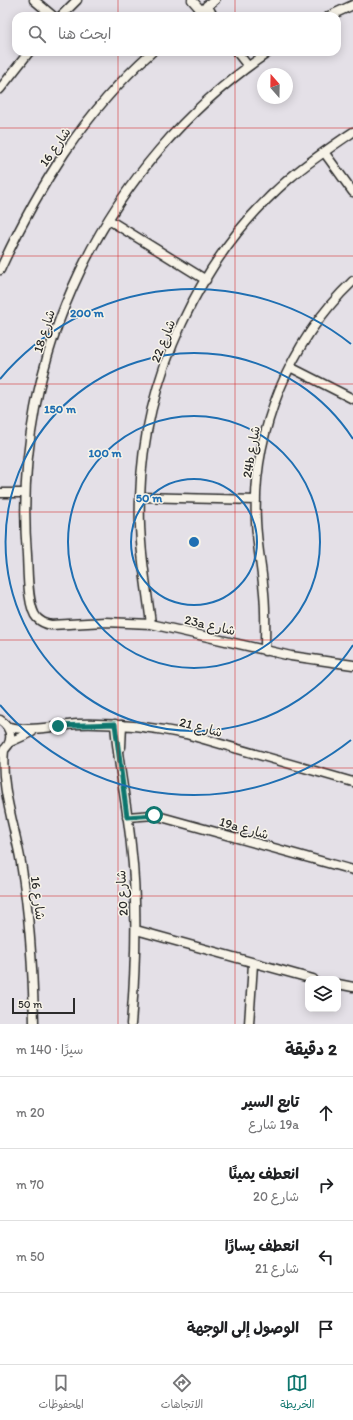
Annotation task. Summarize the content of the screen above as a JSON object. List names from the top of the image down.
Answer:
{
  "streets": {
    "street": [
      "شارع 16",
      "شارع 18",
      "شارع 22",
      "24b شارع",
      "23a شارع",
      "شارع 21",
      "19a شارع",
      "شارع 20"
    ]
  },
  "crossings": [
    ["شارع 18", "23a شارع"],
    ["شارع 22", "23a شارع"],
    ["24b شارع", "23a شارع"],
    ["شارع 21", "شارع 20"],
    ["19a شارع", "شارع 20"]
  ],
  "scale_bar": "50 m",
  "north": "top",
  "page": {
    "search": "ابحث هنا",
    "scale": "50 m",
    "heading": ["2 دقيقة", "سيرًا · 140 m"],
    "list": [
      ["تابع السير", "19a شارع", "20 m"],
      ["انعطف يمينًا", "شارع 20", "70 m"],
      ["انعطف يسارًا", "شارع 21", "50 m"],
      "الوصول إلى الوجهة"
    ],
    "nav": ["الخريطة", "الاتجاهات", "المحفوظات"]
  },
  "rings": [
    "200 m",
    "150 m",
    "100 m",
    "50 m"
  ]
}
